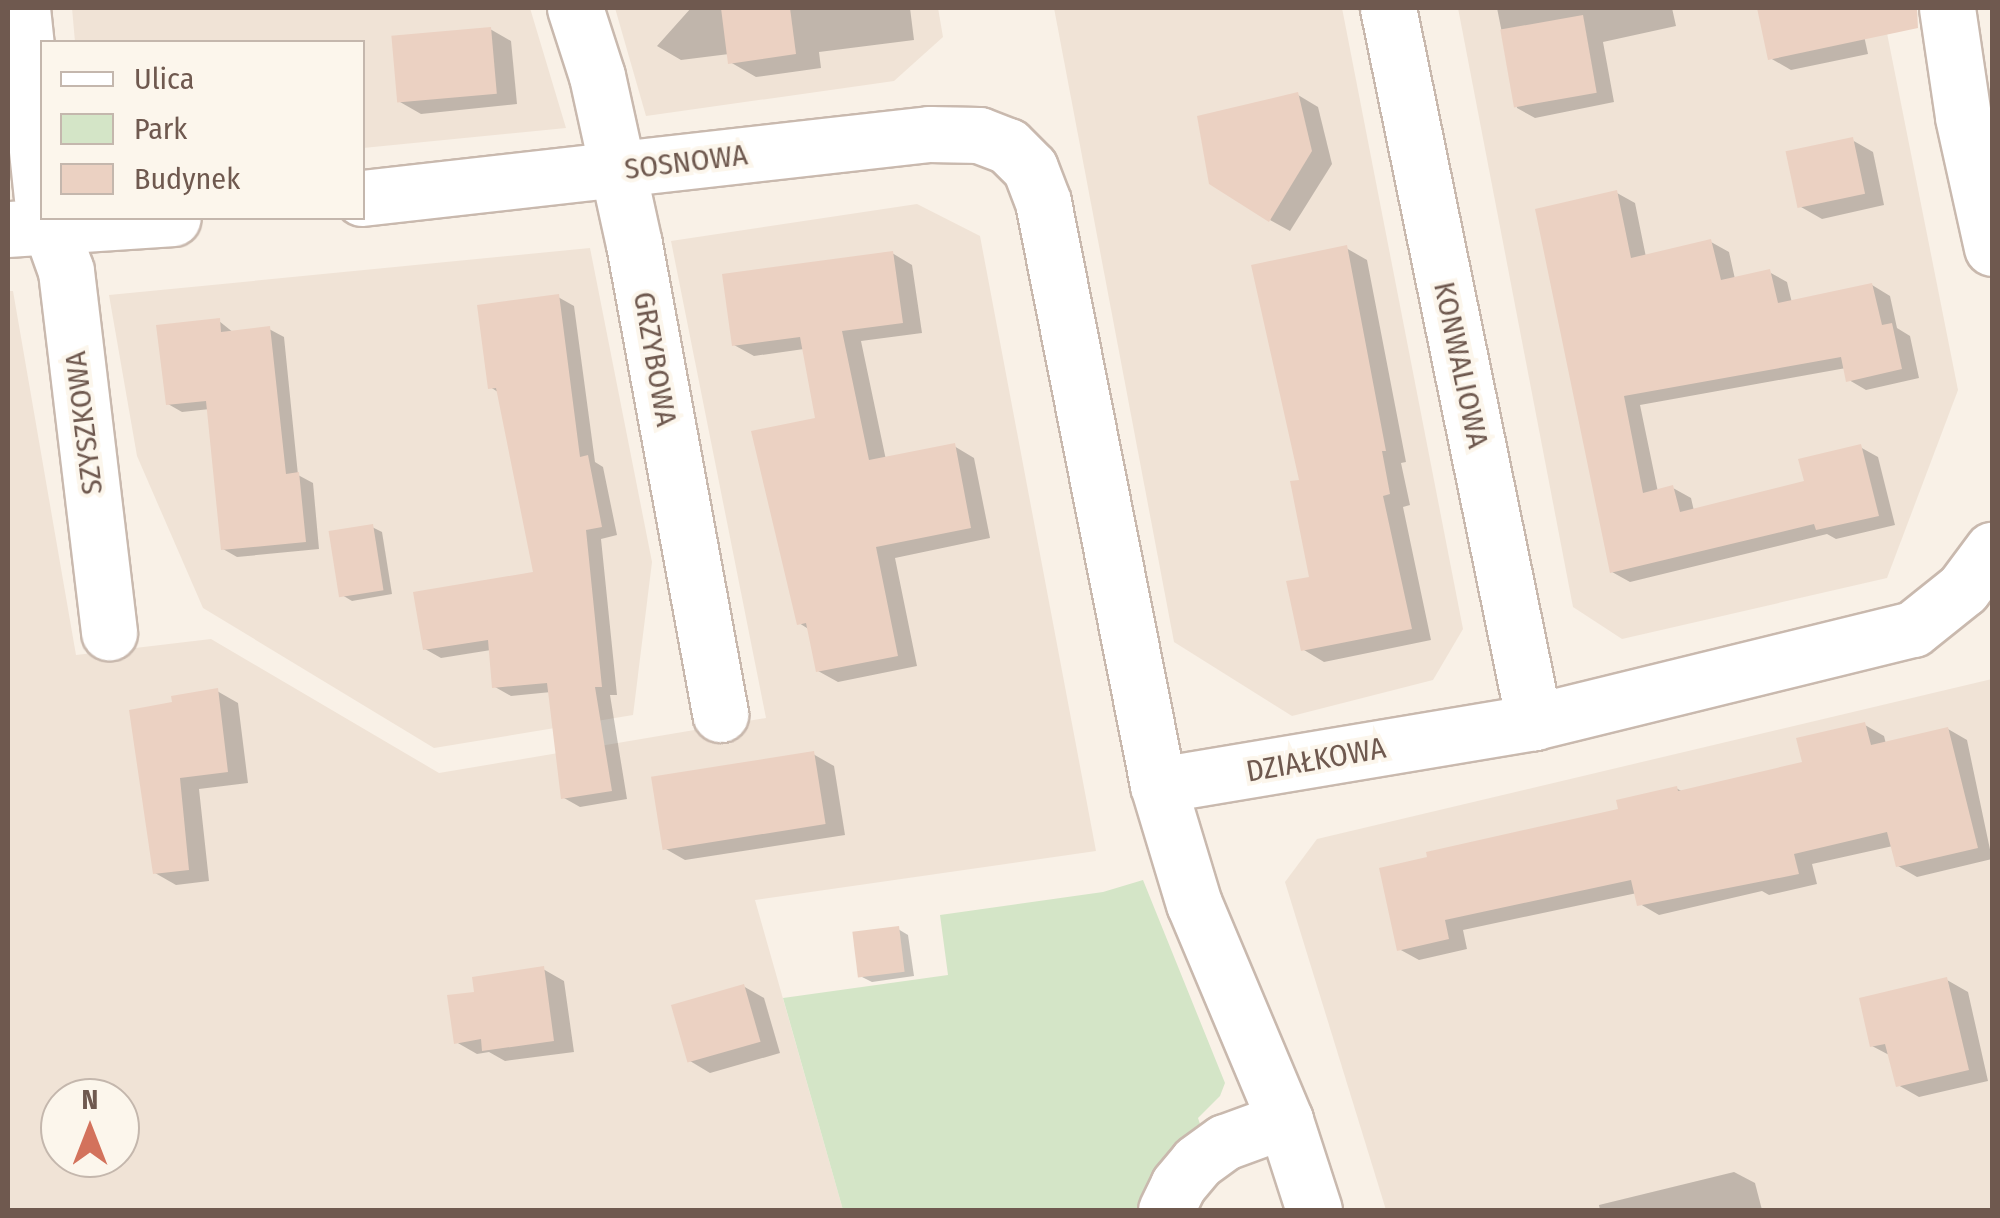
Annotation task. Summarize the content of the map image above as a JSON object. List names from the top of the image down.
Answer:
{
  "streets": {
    "street": [
      "SOSNOWA",
      "GRZYBOWA",
      "KONWALIOWA",
      "SZYSZKOWA",
      "DZIAŁKOWA"
    ]
  },
  "crossings": [
    ["SOSNOWA", "GRZYBOWA"],
    ["SOSNOWA", "DZIAŁKOWA"],
    ["KONWALIOWA", "DZIAŁKOWA"]
  ],
  "legend": ["Ulica", "Park", "Budynek"],
  "north": "top"
}
